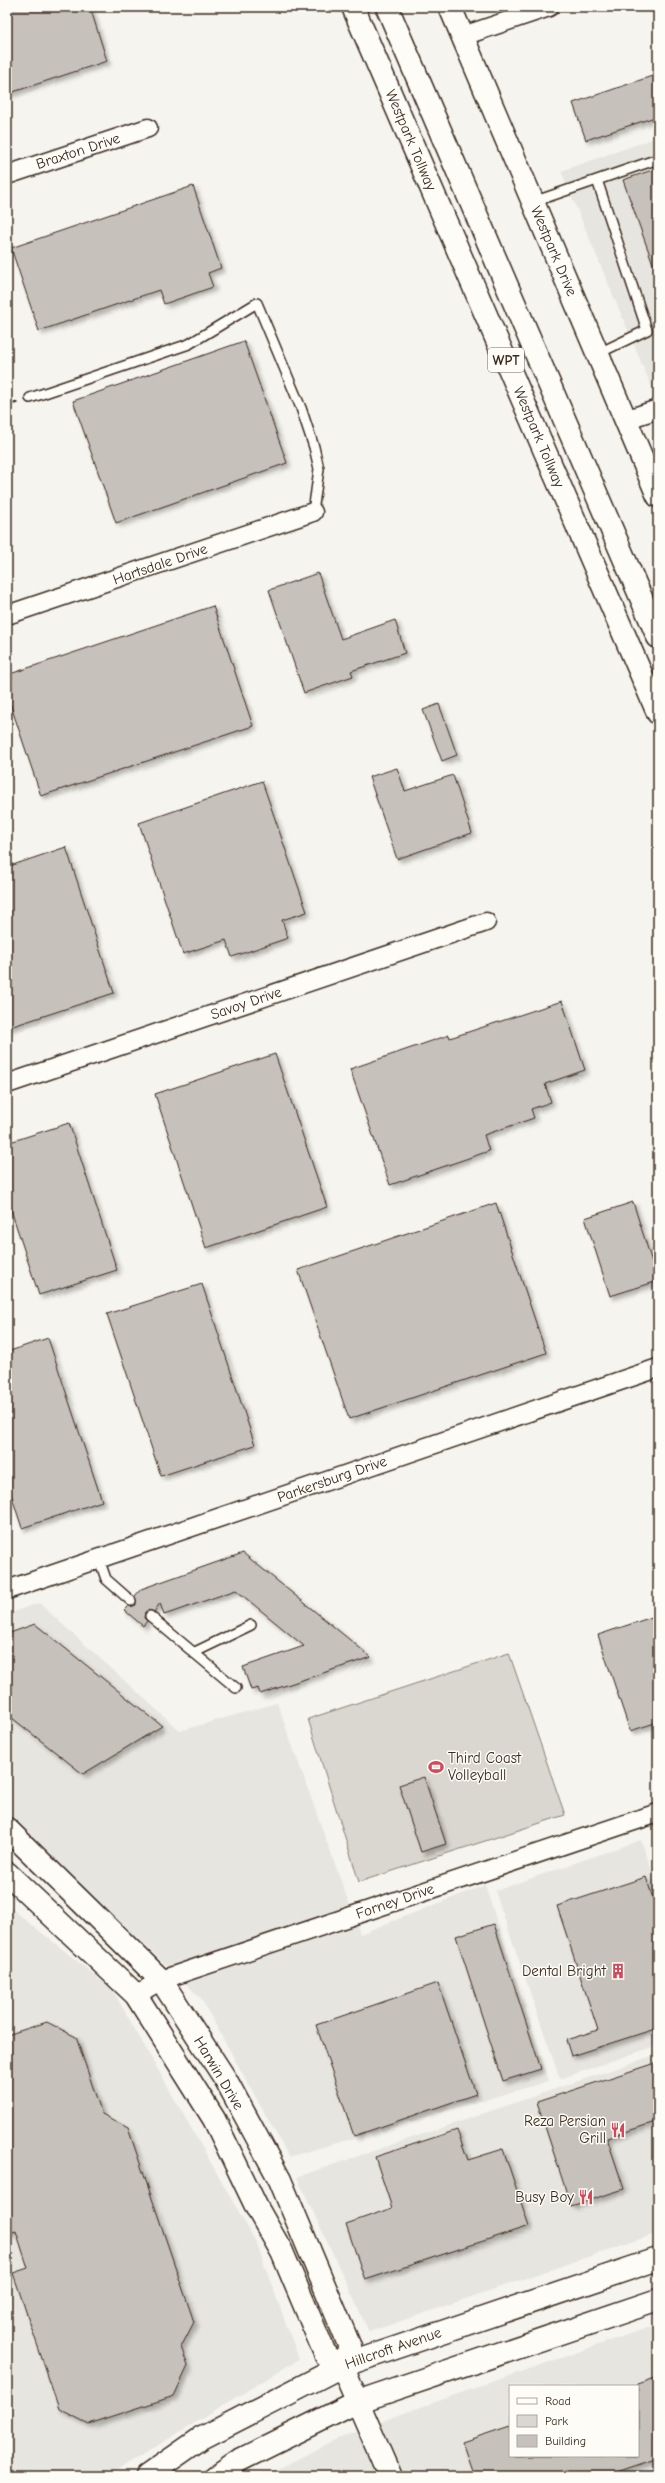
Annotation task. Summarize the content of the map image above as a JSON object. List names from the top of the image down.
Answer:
{
  "streets": {
    "main road": [
      "Westpark Tollway",
      "Westpark Drive",
      "WPT",
      "Harwin Drive",
      "Hillcroft Avenue"
    ],
    "street": [
      "Braxton Drive",
      "Hartsdale Drive",
      "Savoy Drive",
      "Parkersburg Drive",
      "Forney Drive"
    ]
  },
  "crossings": [
    ["Forney Drive", "Harwin Drive"],
    ["Harwin Drive", "Hillcroft Avenue"]
  ],
  "places": {
    "sports": ["Third Coast Volleyball"],
    "building": ["Dental Bright"],
    "restaurant": ["Reza Persian Grill", "Busy Boy"]
  },
  "legend": ["Road", "Park", "Building"]
}
